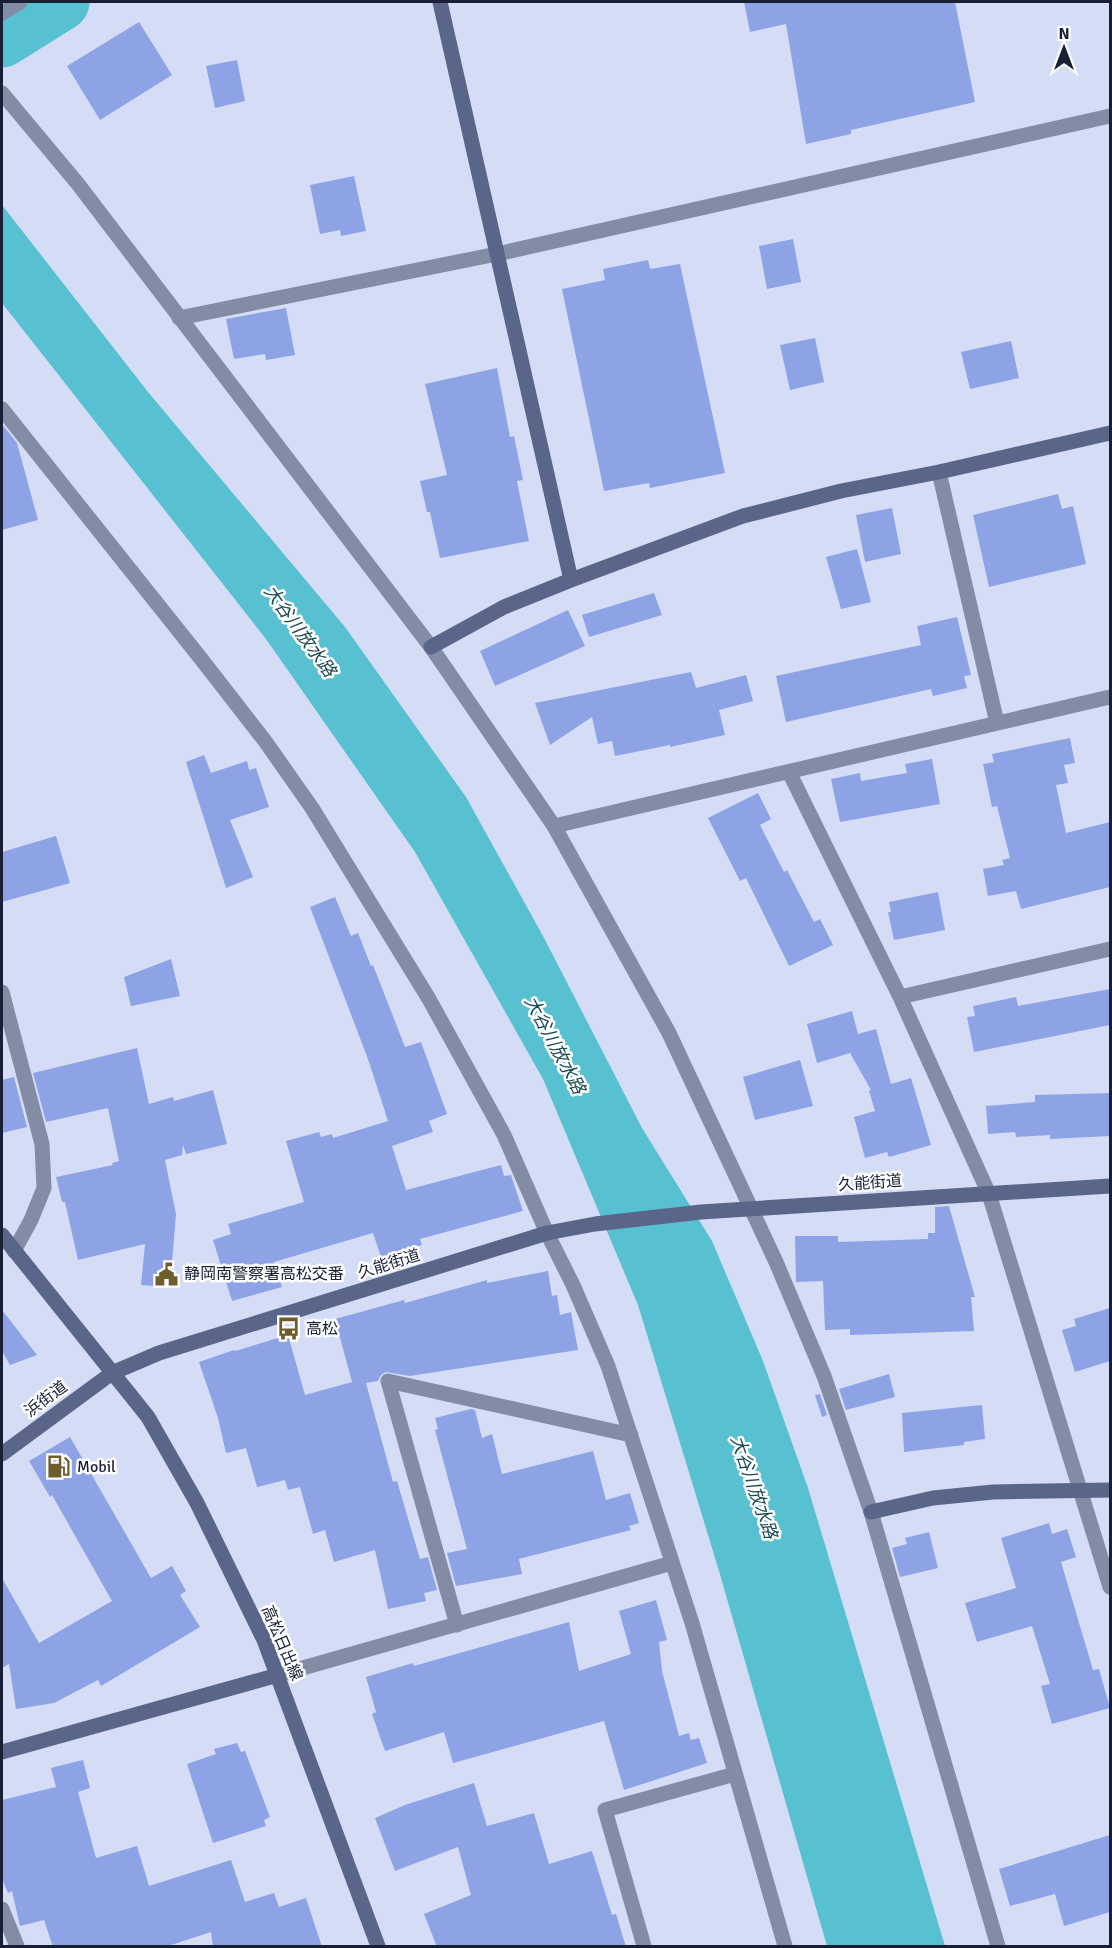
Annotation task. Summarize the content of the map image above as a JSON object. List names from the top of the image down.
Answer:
{
  "streets": {
    "street": ["久能街道", "浜街道", "高松日出線"]
  },
  "crossings": [
    ["久能街道", "浜街道"],
    ["久能街道", "高松日出線"],
    ["浜街道", "高松日出線"]
  ],
  "water": ["大谷川放水路"],
  "places": {
    "public building": ["静岡南警察署高松交番"],
    "bus stop": ["高松"],
    "fuel station": ["Mobil"]
  },
  "north": "top"
}
